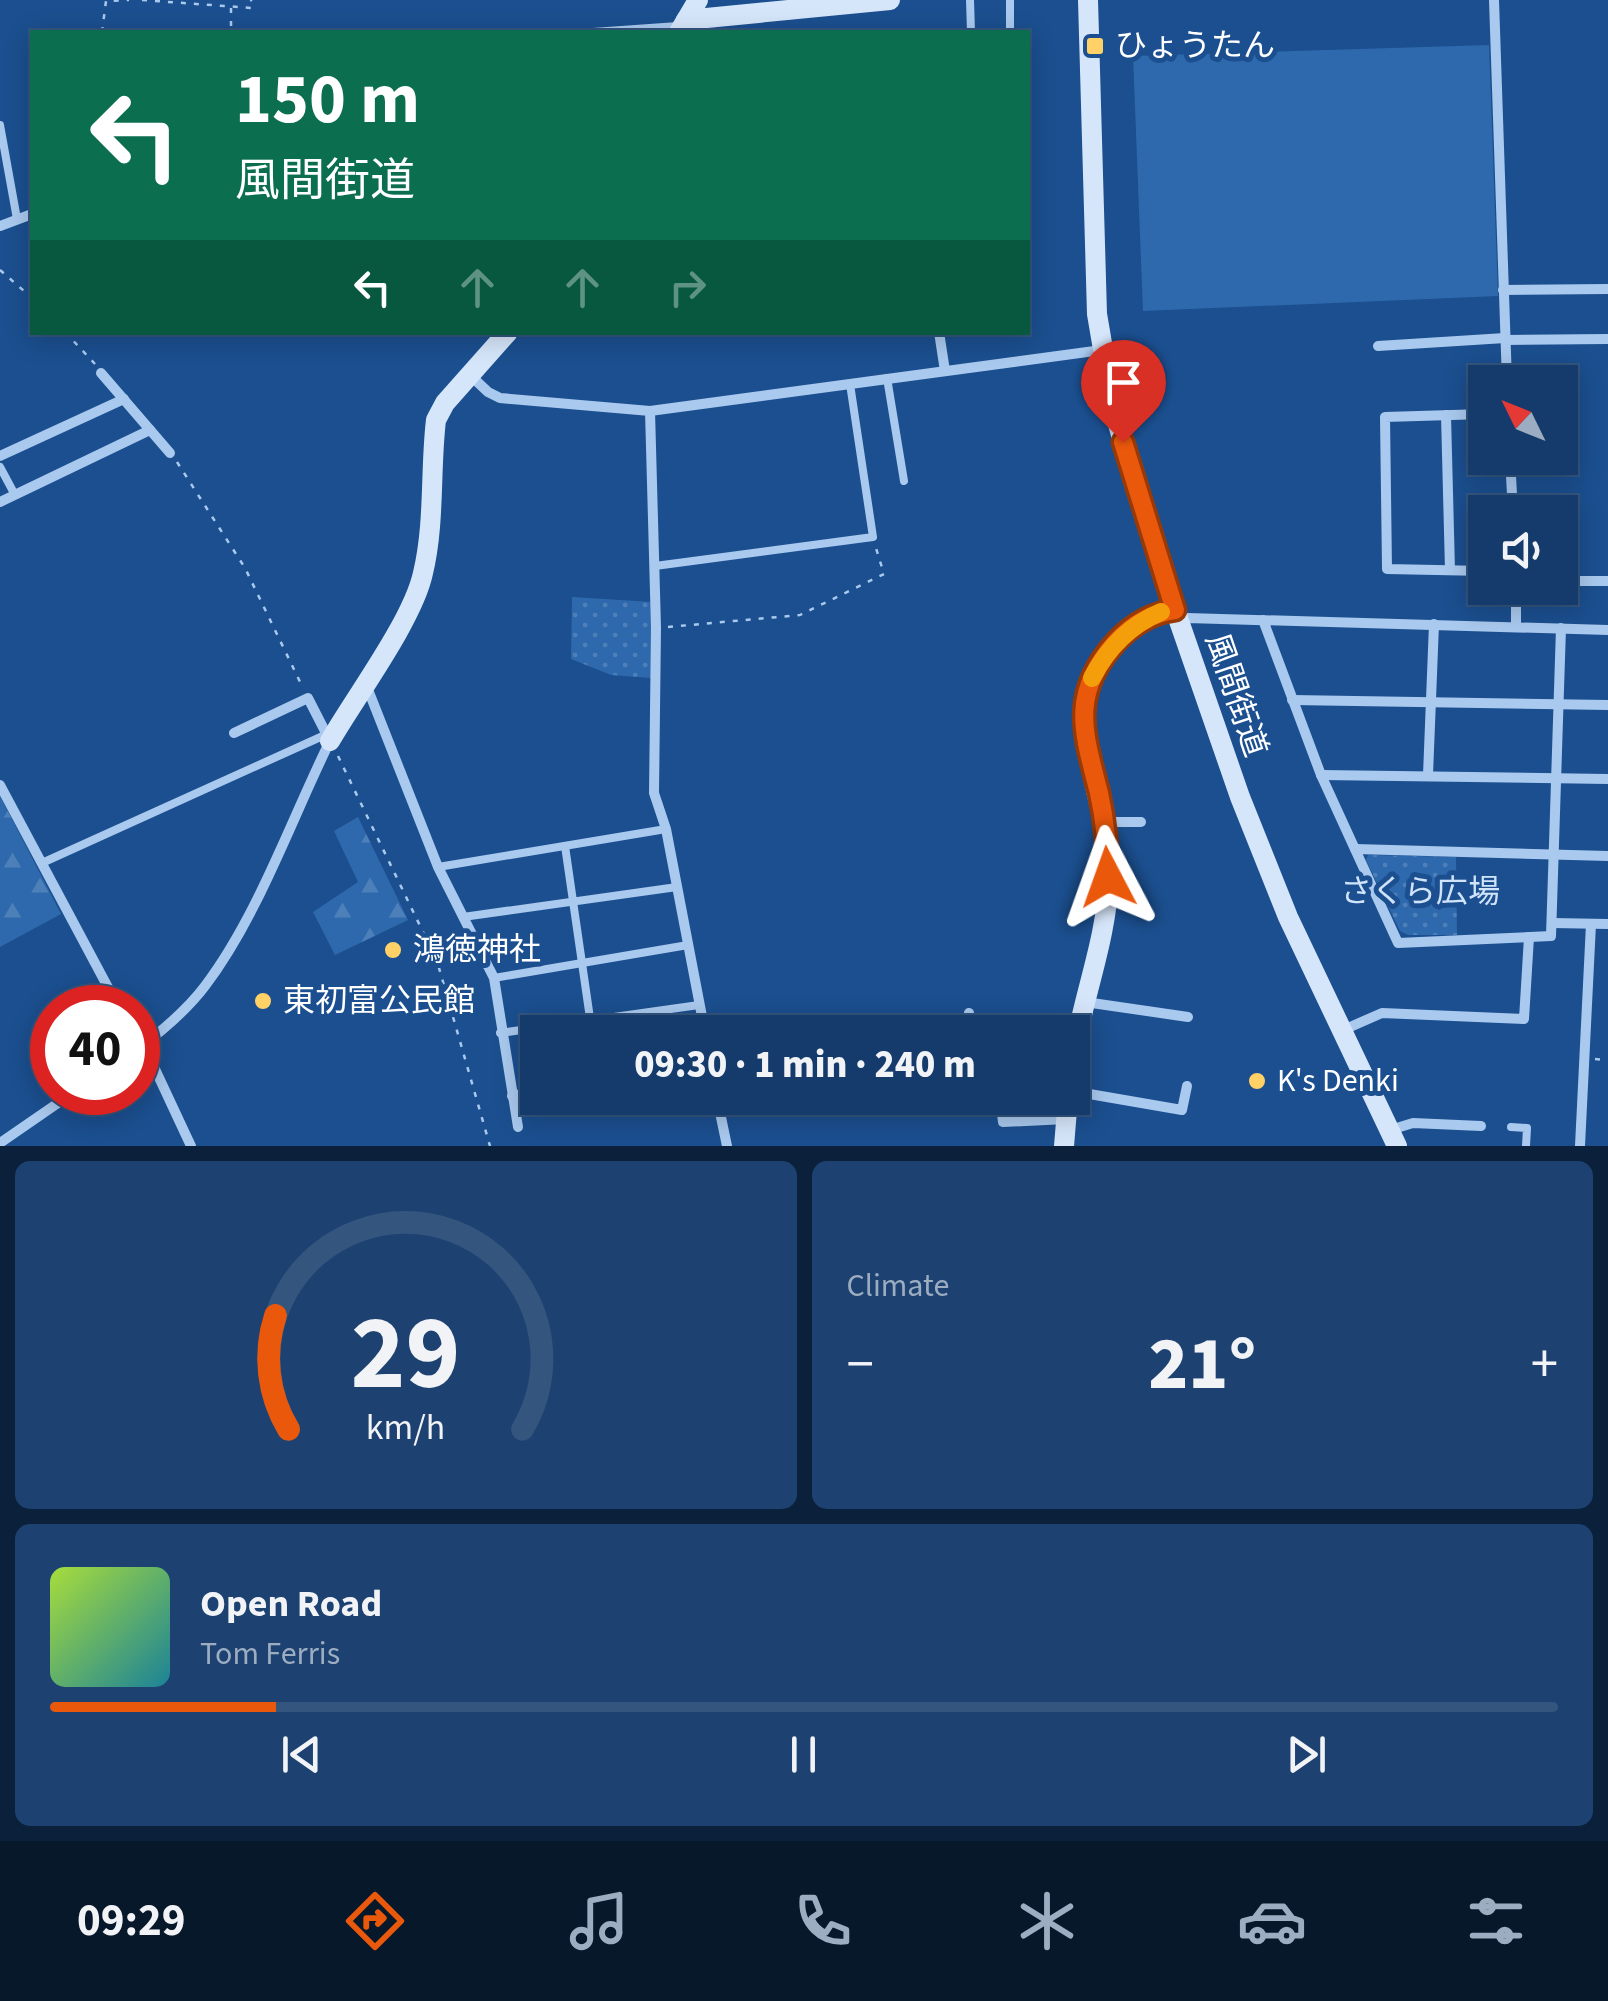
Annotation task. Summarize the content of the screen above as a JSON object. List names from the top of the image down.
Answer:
{
  "streets": {
    "street": ["風間街道"]
  },
  "parks": ["さくら広場"],
  "places": {
    "transit": ["ひょうたん"],
    "other": ["鴻徳神社", "東初富公民館", "K's Denki"]
  },
  "north": "top left",
  "page": {
    "turn": ["150 m", "風間街道"],
    "limit": "40",
    "trip": "09:30 · 1 min · 240 m",
    "tile": "Climate",
    "heat": ["−", "21°", "+"],
    "song": ["Open Road", "Tom Ferris"],
    "tabs": "09:29",
    "gauge": ["29", "km/h"]
  }
}
